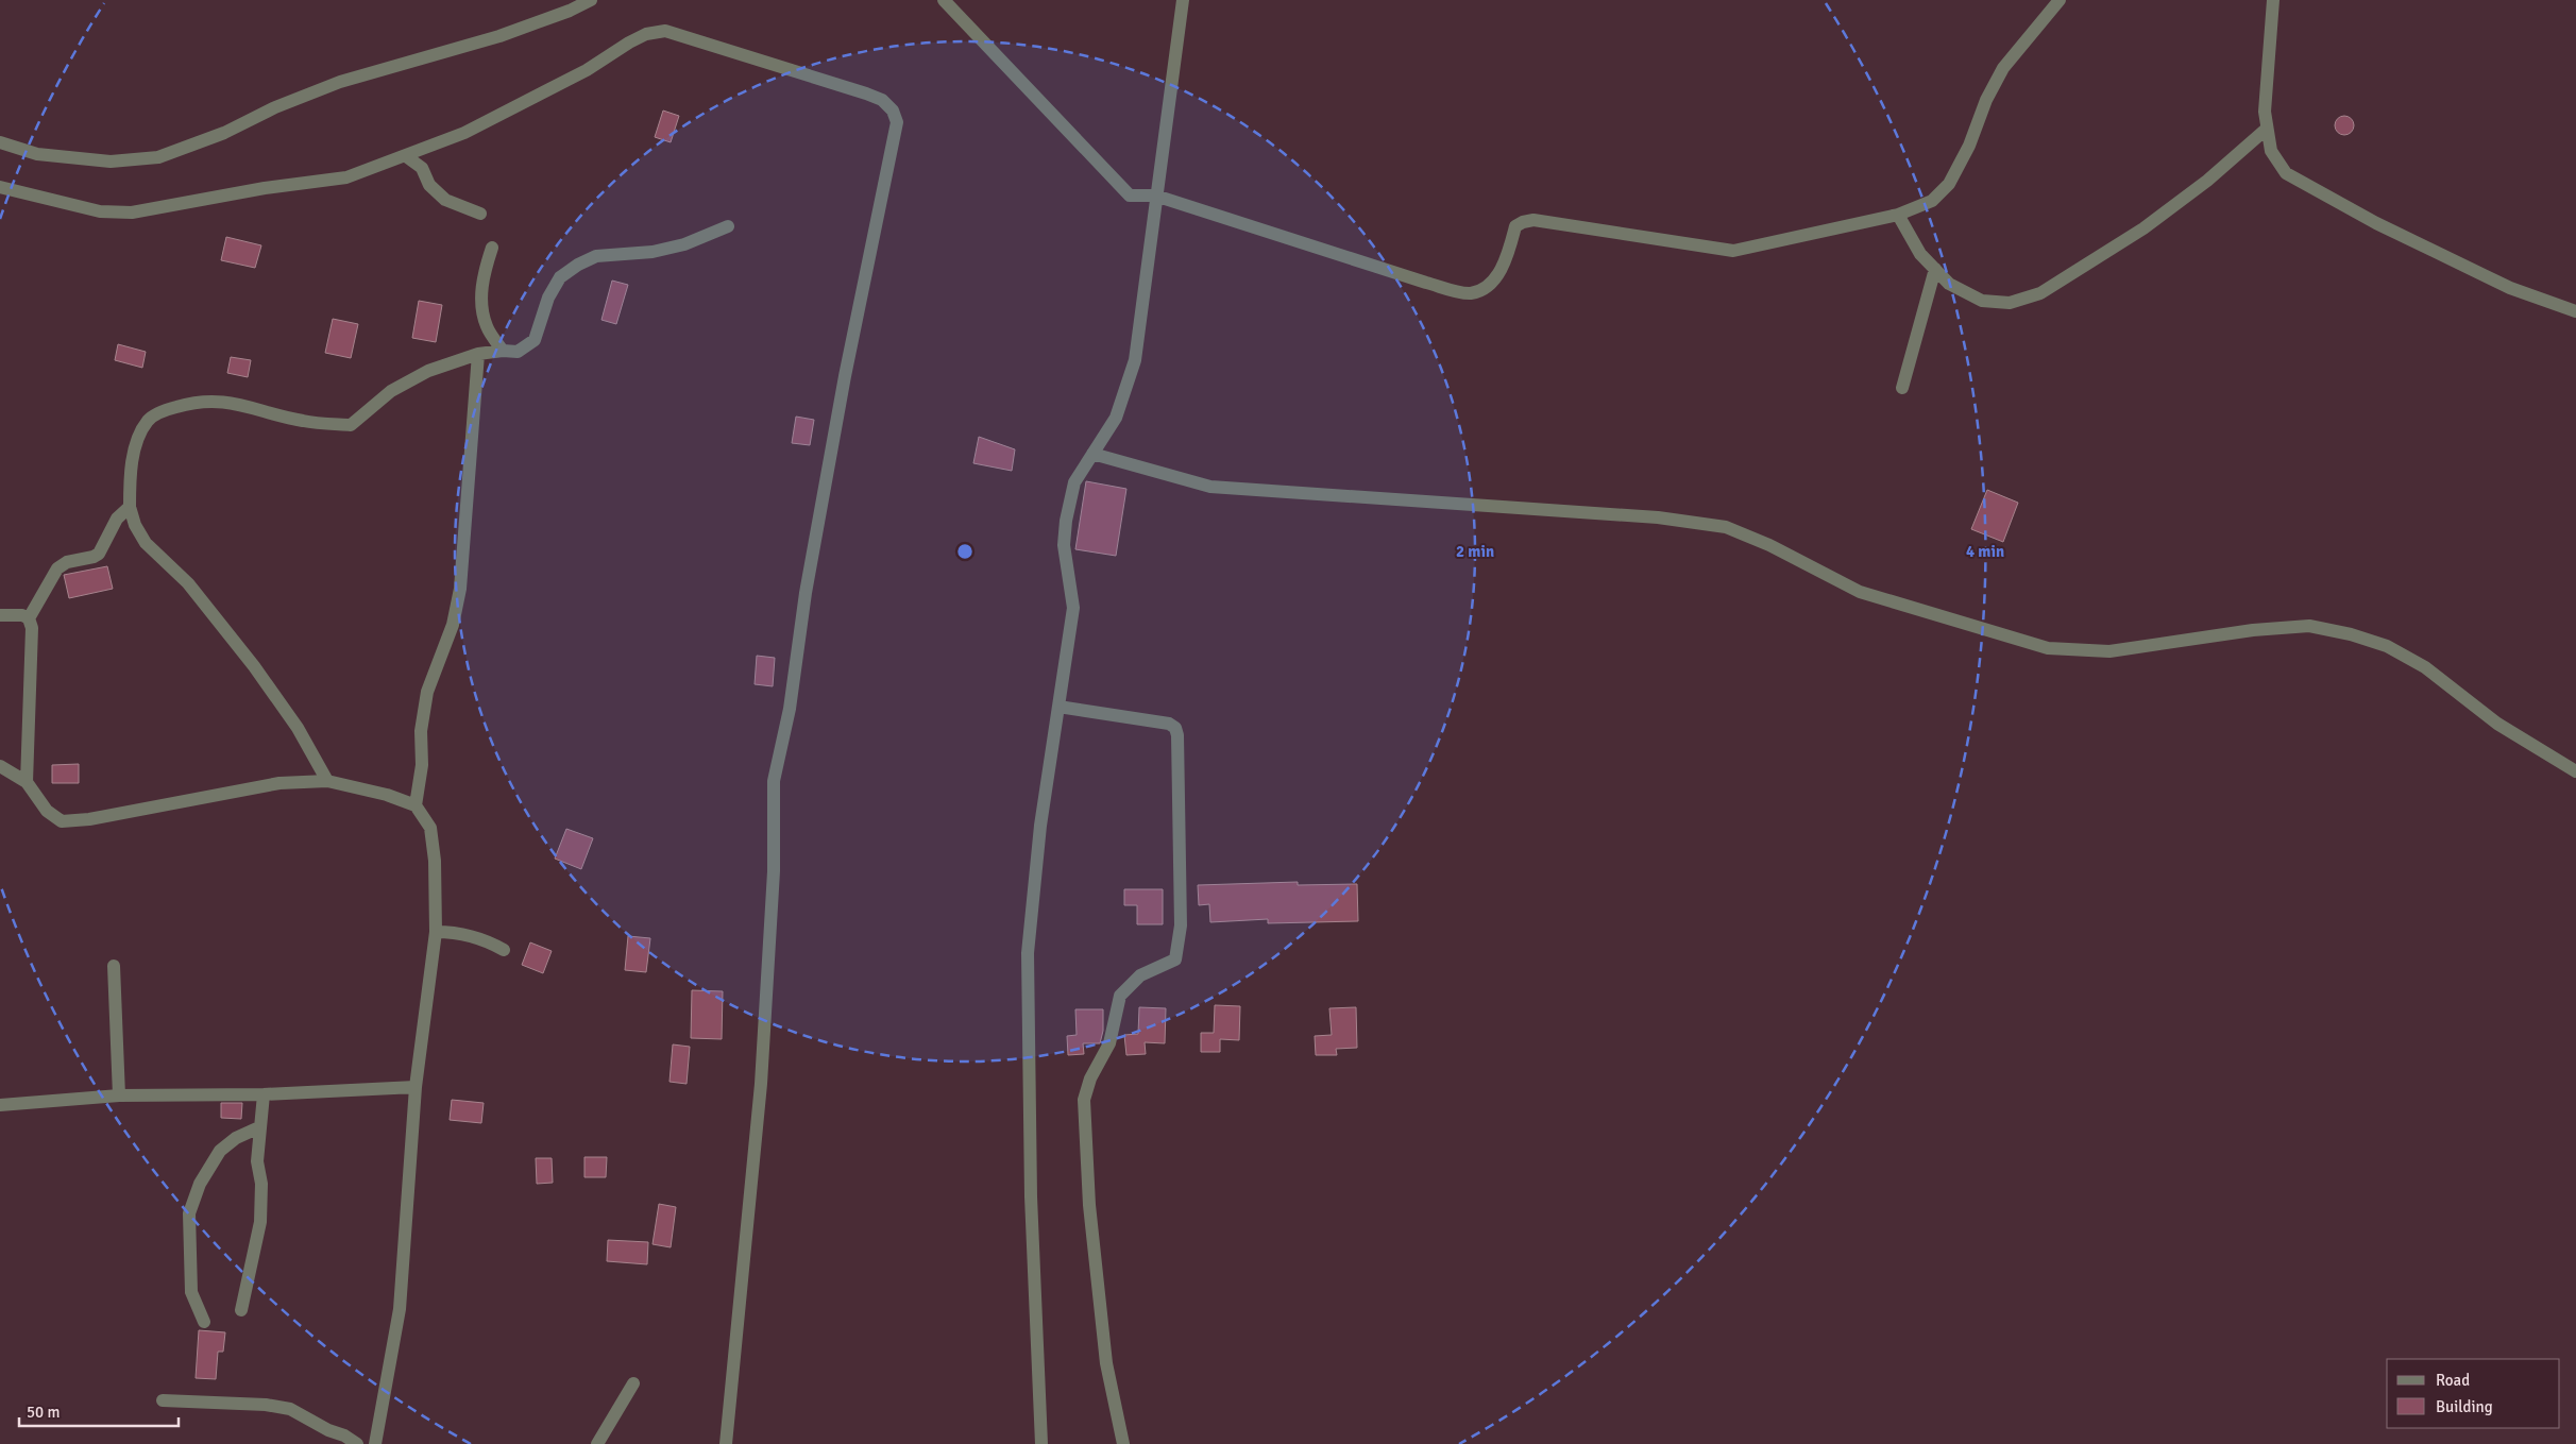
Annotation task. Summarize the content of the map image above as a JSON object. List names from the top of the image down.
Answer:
{
  "legend": ["Road", "Building"],
  "scale_bar": "50 m",
  "rings": ["2 min", "4 min"]
}
